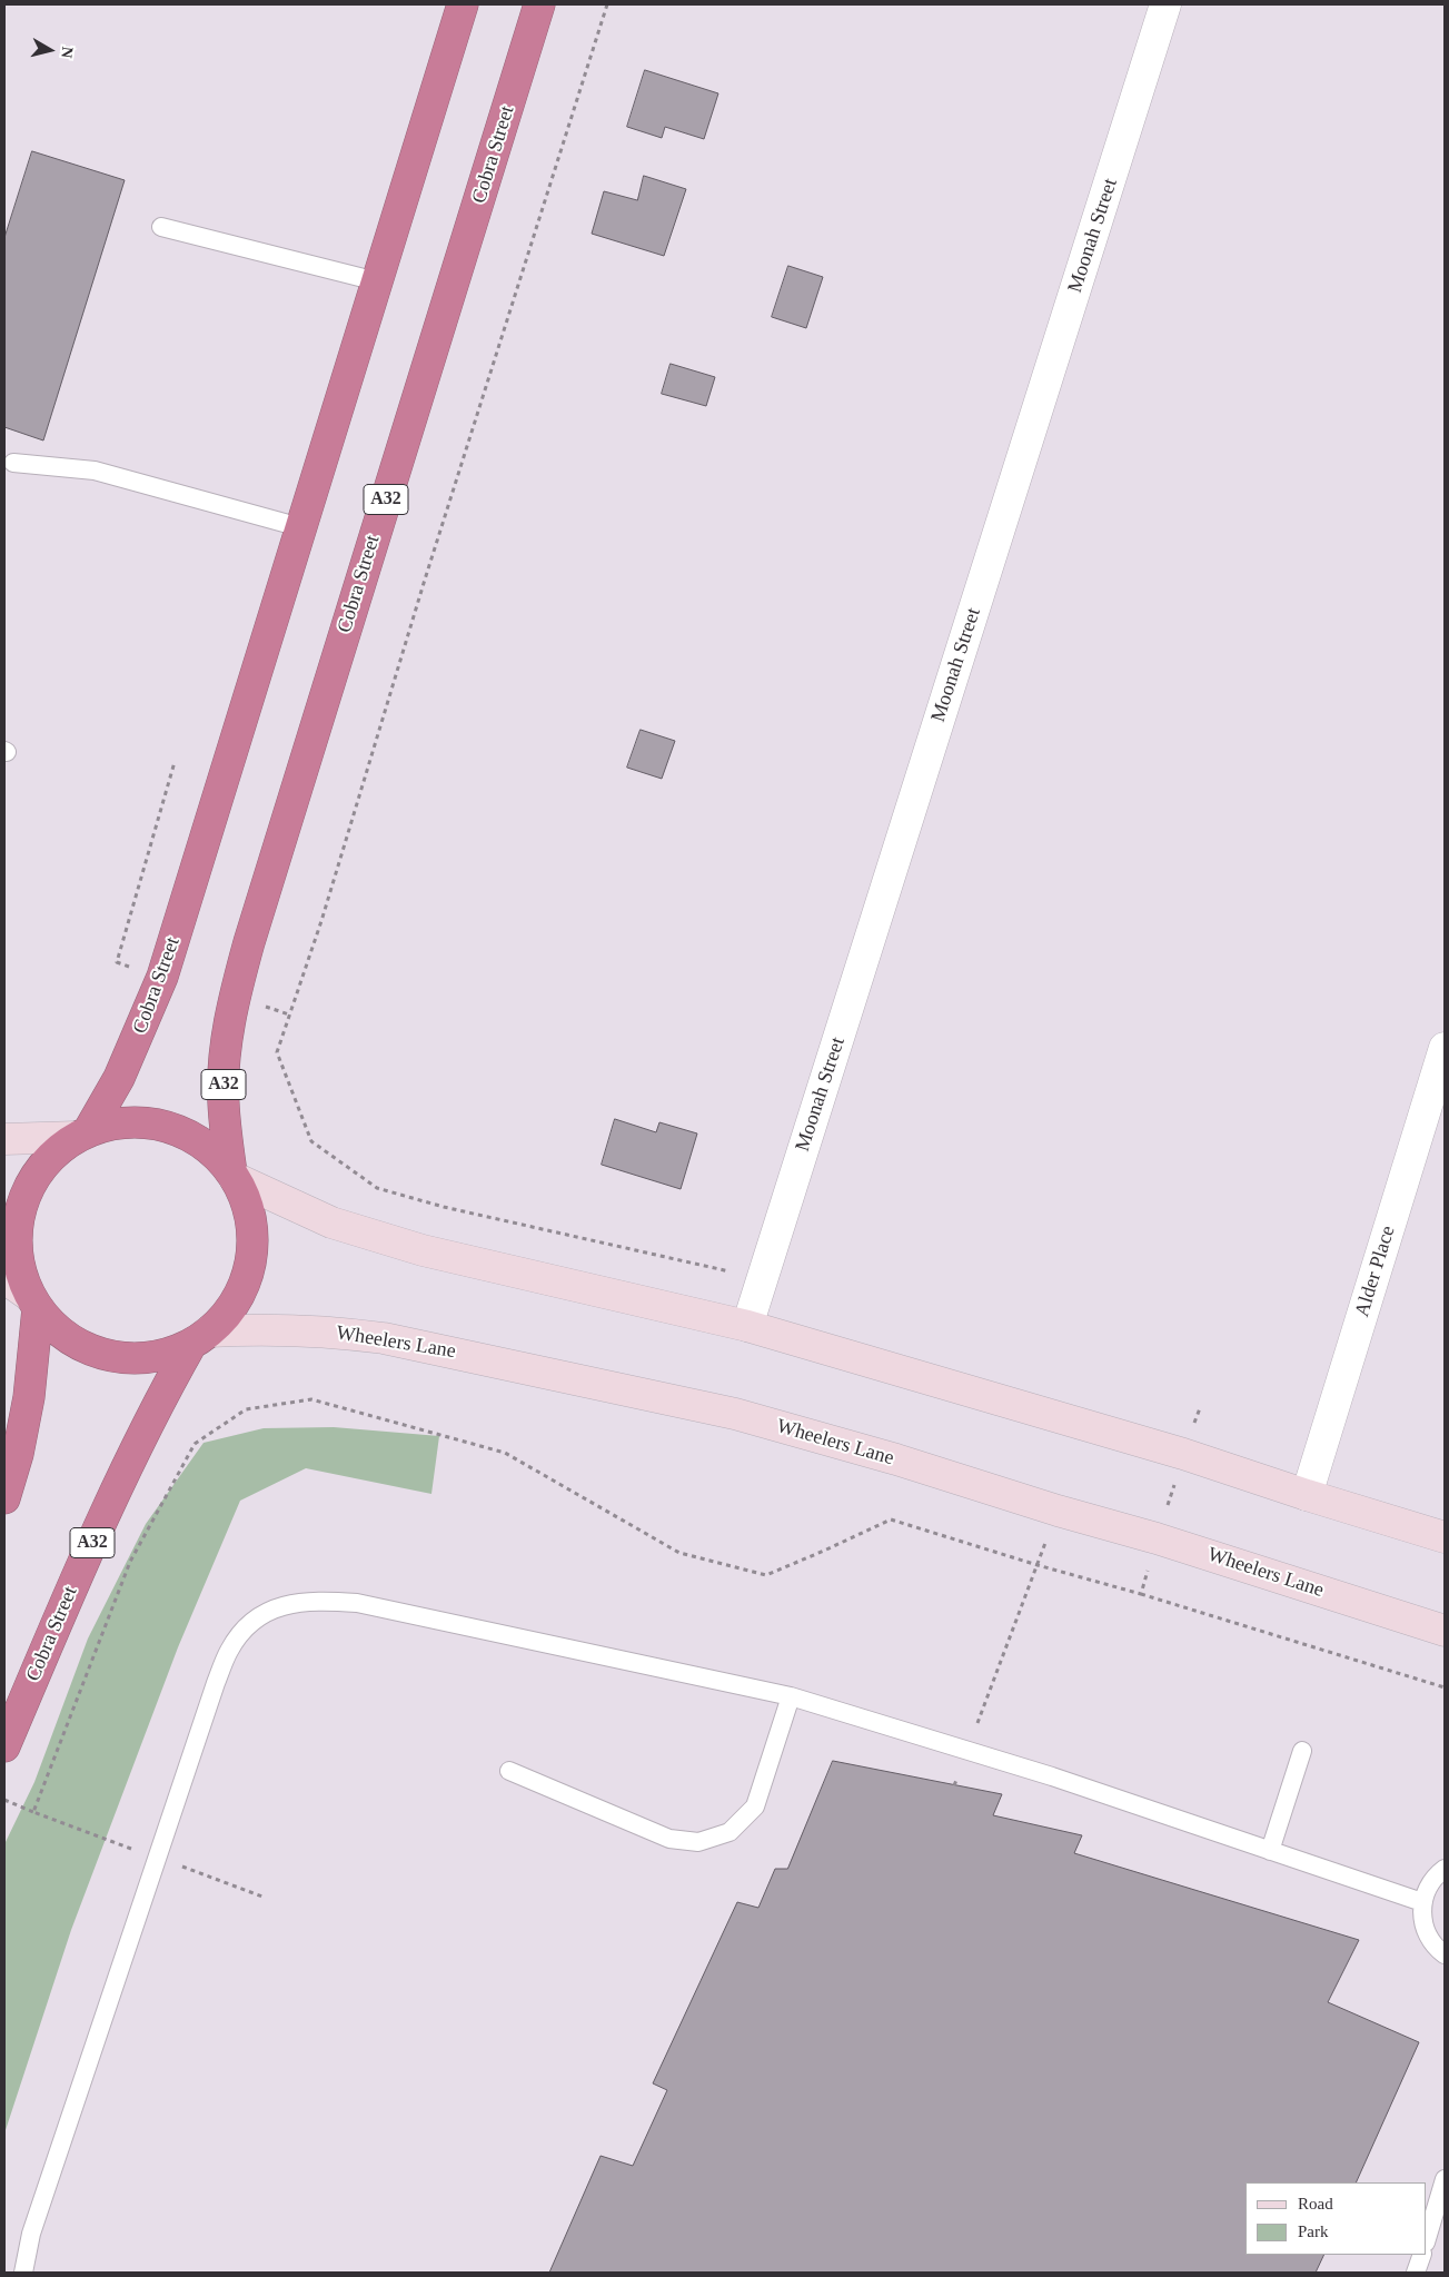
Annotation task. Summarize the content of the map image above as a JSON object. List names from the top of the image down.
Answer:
{
  "streets": {
    "highway": ["Cobra Street", "A32"],
    "main road": ["Wheelers Lane"],
    "street": ["Moonah Street", "Alder Place"]
  },
  "crossings": [
    ["Cobra Street", "A32"],
    ["Cobra Street", "Wheelers Lane"],
    ["A32", "Wheelers Lane"]
  ],
  "legend": ["Road", "Park"],
  "north": "right"
}
